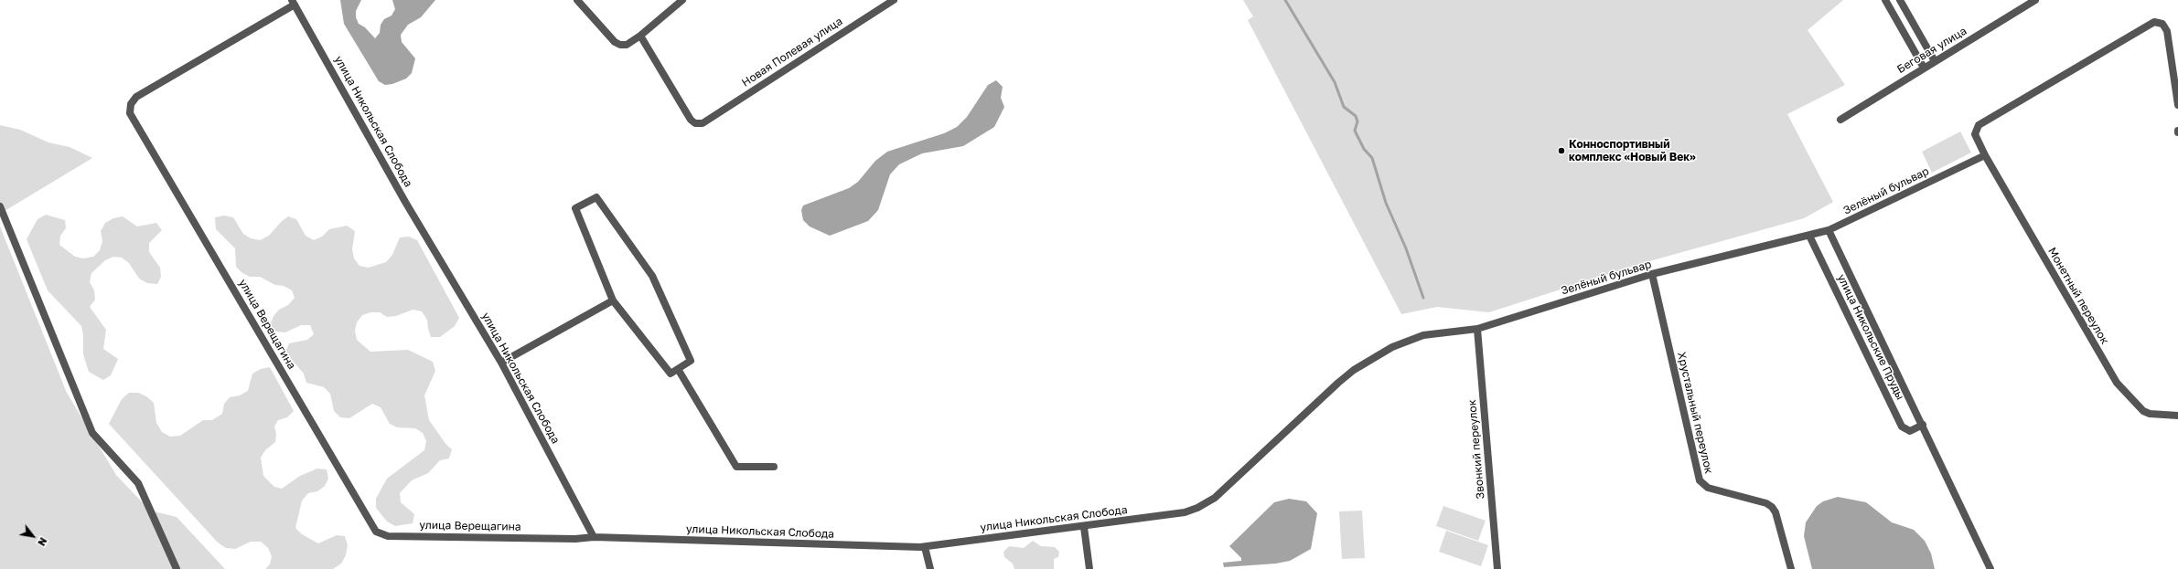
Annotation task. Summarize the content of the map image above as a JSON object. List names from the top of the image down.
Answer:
{
  "streets": {
    "street": [
      "Беговая улица",
      "Новая Полевая улица",
      "улица Никольская Слобода",
      "Зелёный бульвар",
      "Монетный переулок",
      "улица Верещагина",
      "улица Никольские Пруды",
      "Хрустальный переулок",
      "Звонкий переулок"
    ]
  },
  "crossings": [
    ["улица Никольская Слобода", "Зелёный бульвар"],
    ["улица Никольская Слобода", "улица Верещагина"],
    ["улица Никольская Слобода", "Звонкий переулок"],
    ["Зелёный бульвар", "Монетный переулок"],
    ["Зелёный бульвар", "улица Никольские Пруды"],
    ["Зелёный бульвар", "Хрустальный переулок"],
    ["Зелёный бульвар", "Звонкий переулок"]
  ],
  "places": ["Конноспортивный комплекс «Новый Век»"],
  "north": "bottom right"
}
